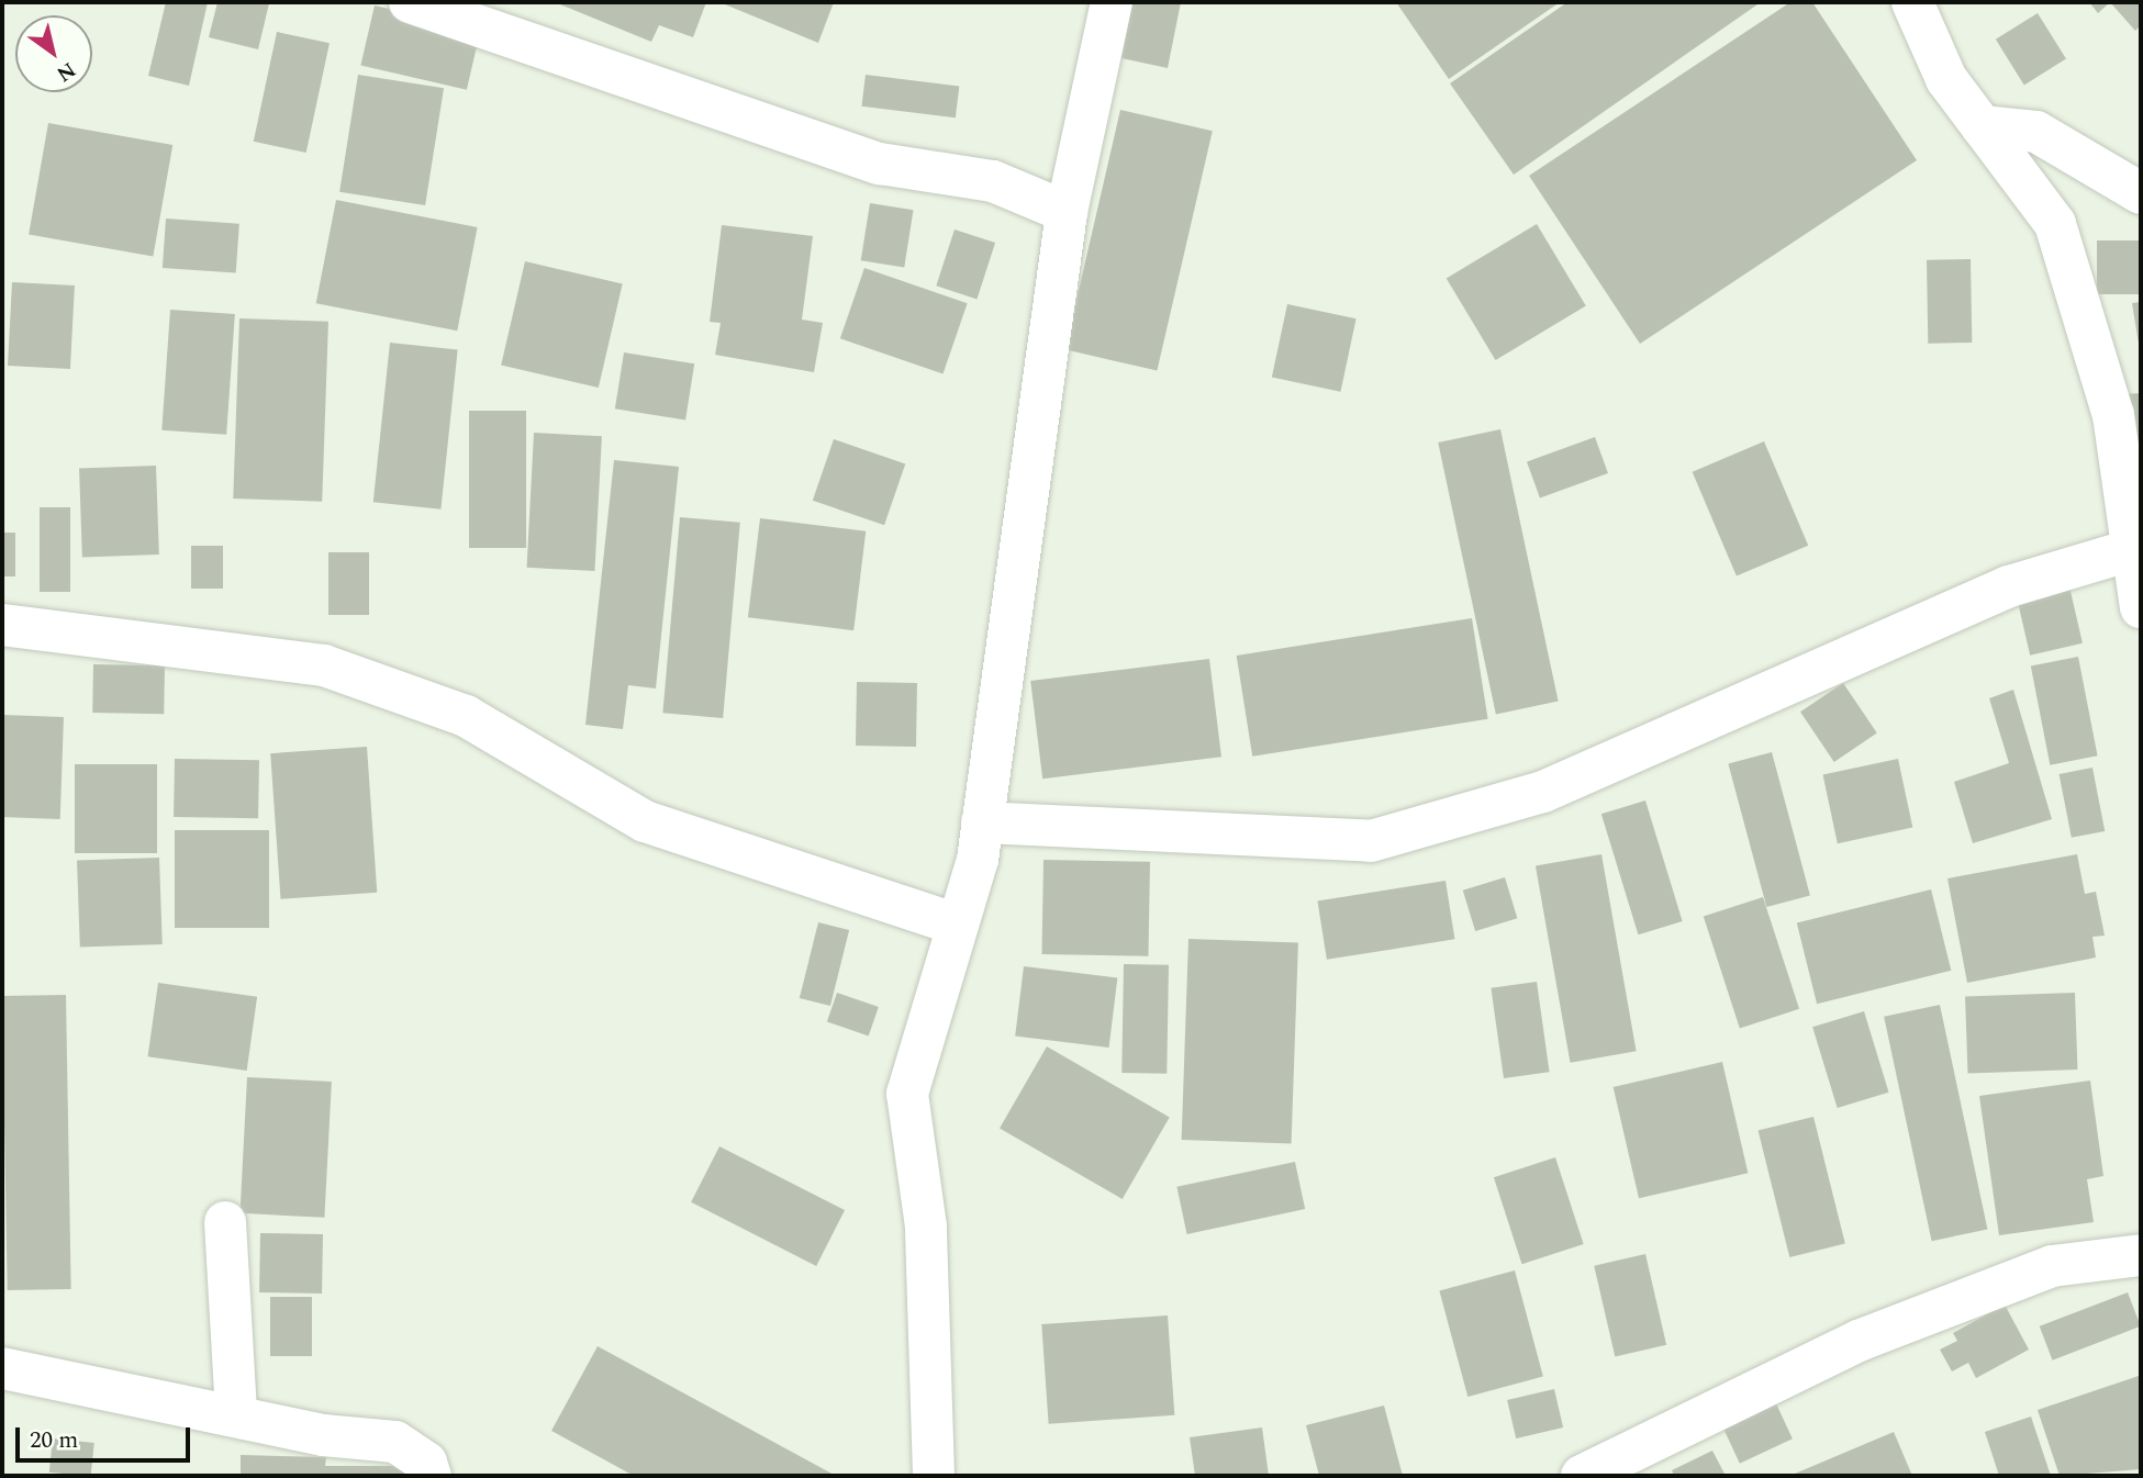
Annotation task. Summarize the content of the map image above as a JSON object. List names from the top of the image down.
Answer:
{
  "scale_bar": "20 m",
  "north": "bottom right"
}
